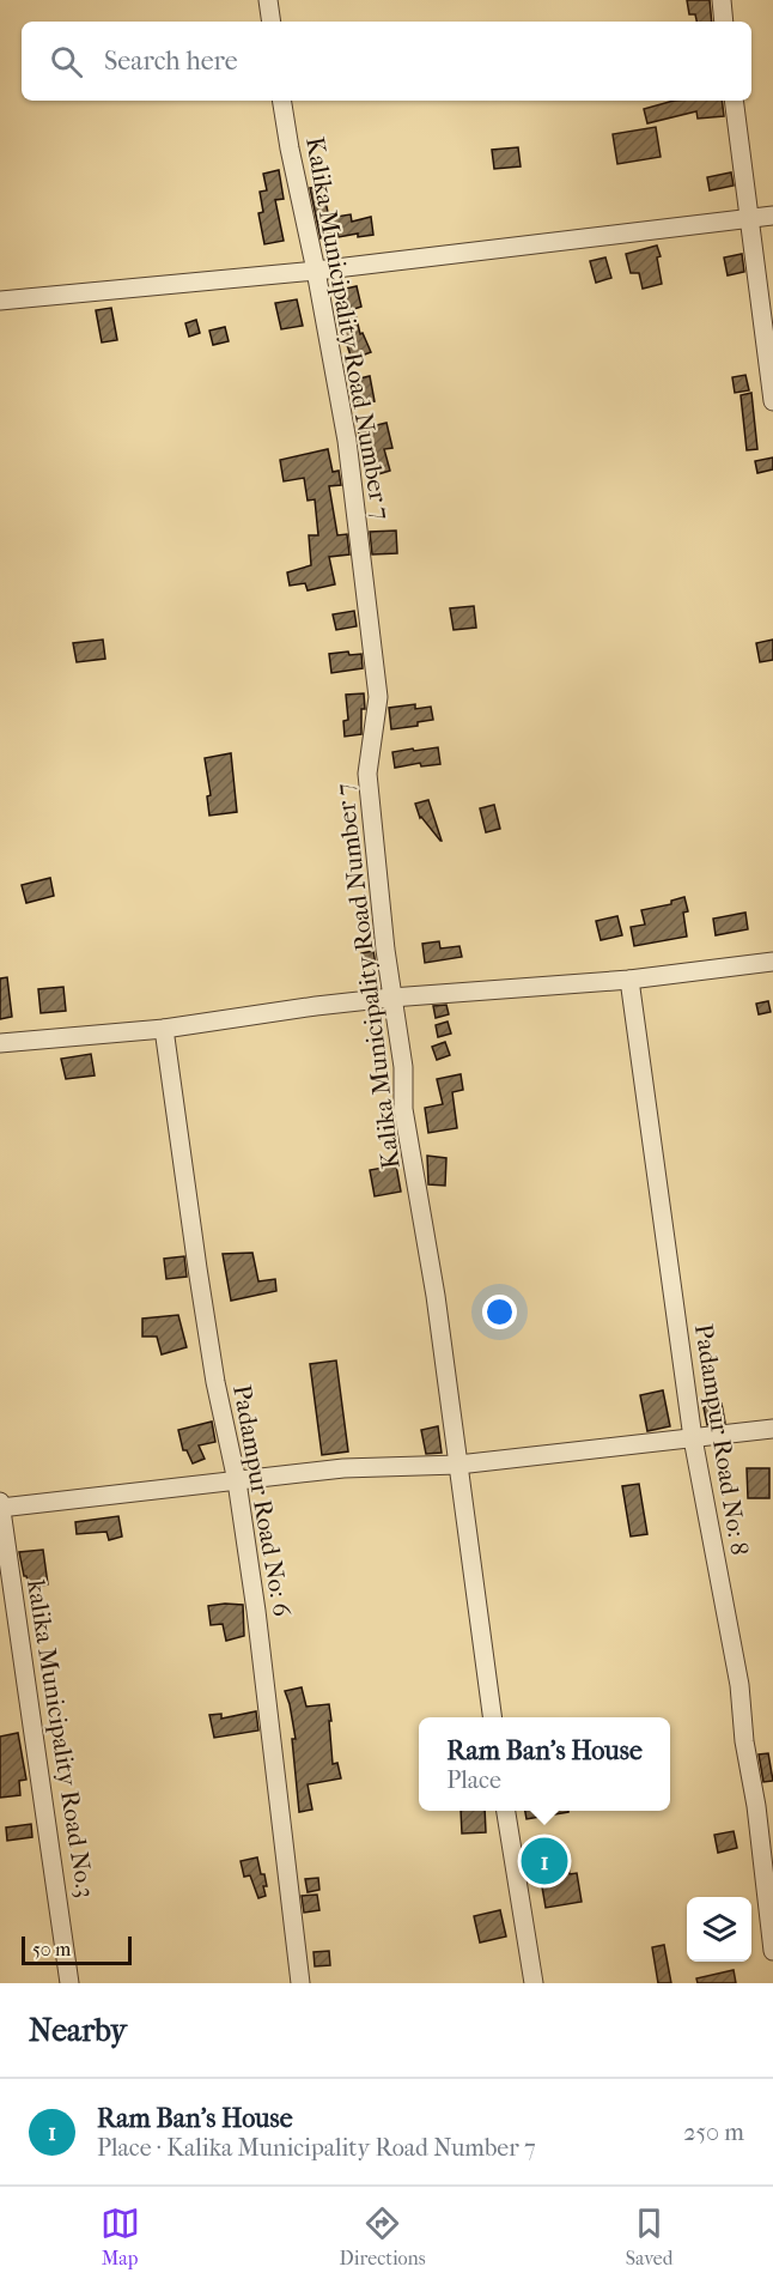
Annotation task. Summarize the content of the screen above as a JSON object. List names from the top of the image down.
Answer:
{
  "streets": {
    "street": [
      "Kalika Municipality Road Number 7",
      "Padampur Road No: 8",
      "Padampur Road No: 6",
      "kalika Municipality Road No.3"
    ]
  },
  "scale_bar": "50 m",
  "page": {
    "search": "Search here",
    "popup": ["Ram Ban's House", "Place"],
    "pins": "1",
    "scale": "50 m",
    "heading": "Nearby",
    "list": [
      {
        "mark": "1",
        "name": "Ram Ban's House",
        "note": "Place · Kalika Municipality Road Number 7",
        "value": "250 m"
      }
    ],
    "nav": ["Map", "Directions", "Saved"]
  }
}
